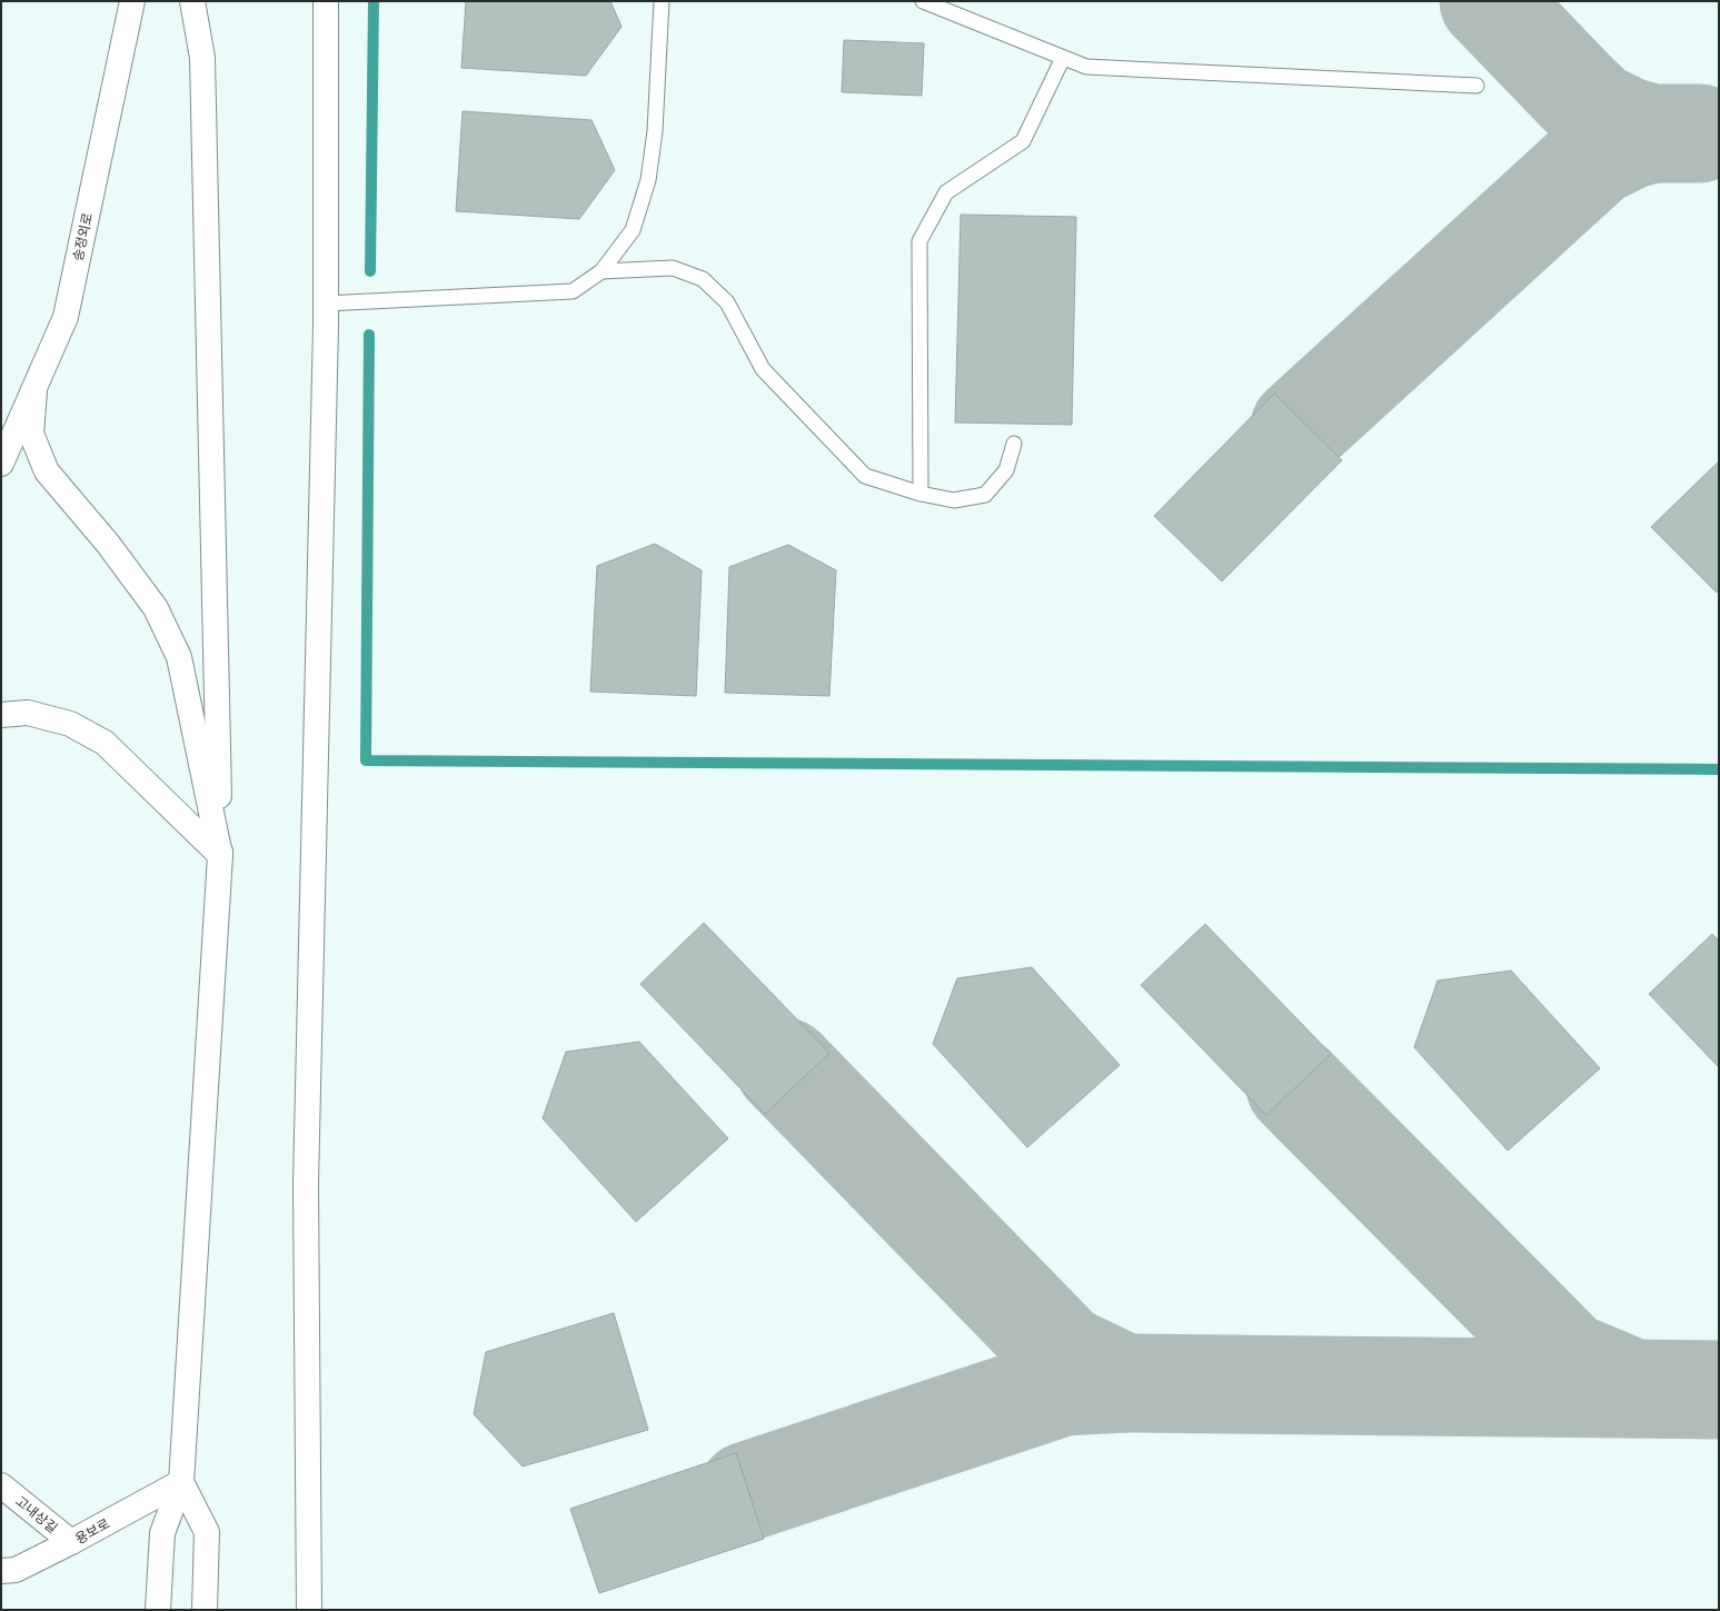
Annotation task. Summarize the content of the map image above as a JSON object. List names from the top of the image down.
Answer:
{
  "streets": {
    "street": ["송정외로", "고내상길", "용보로"]
  },
  "crossings": [
    ["고내상길", "용보로"]
  ]
}
